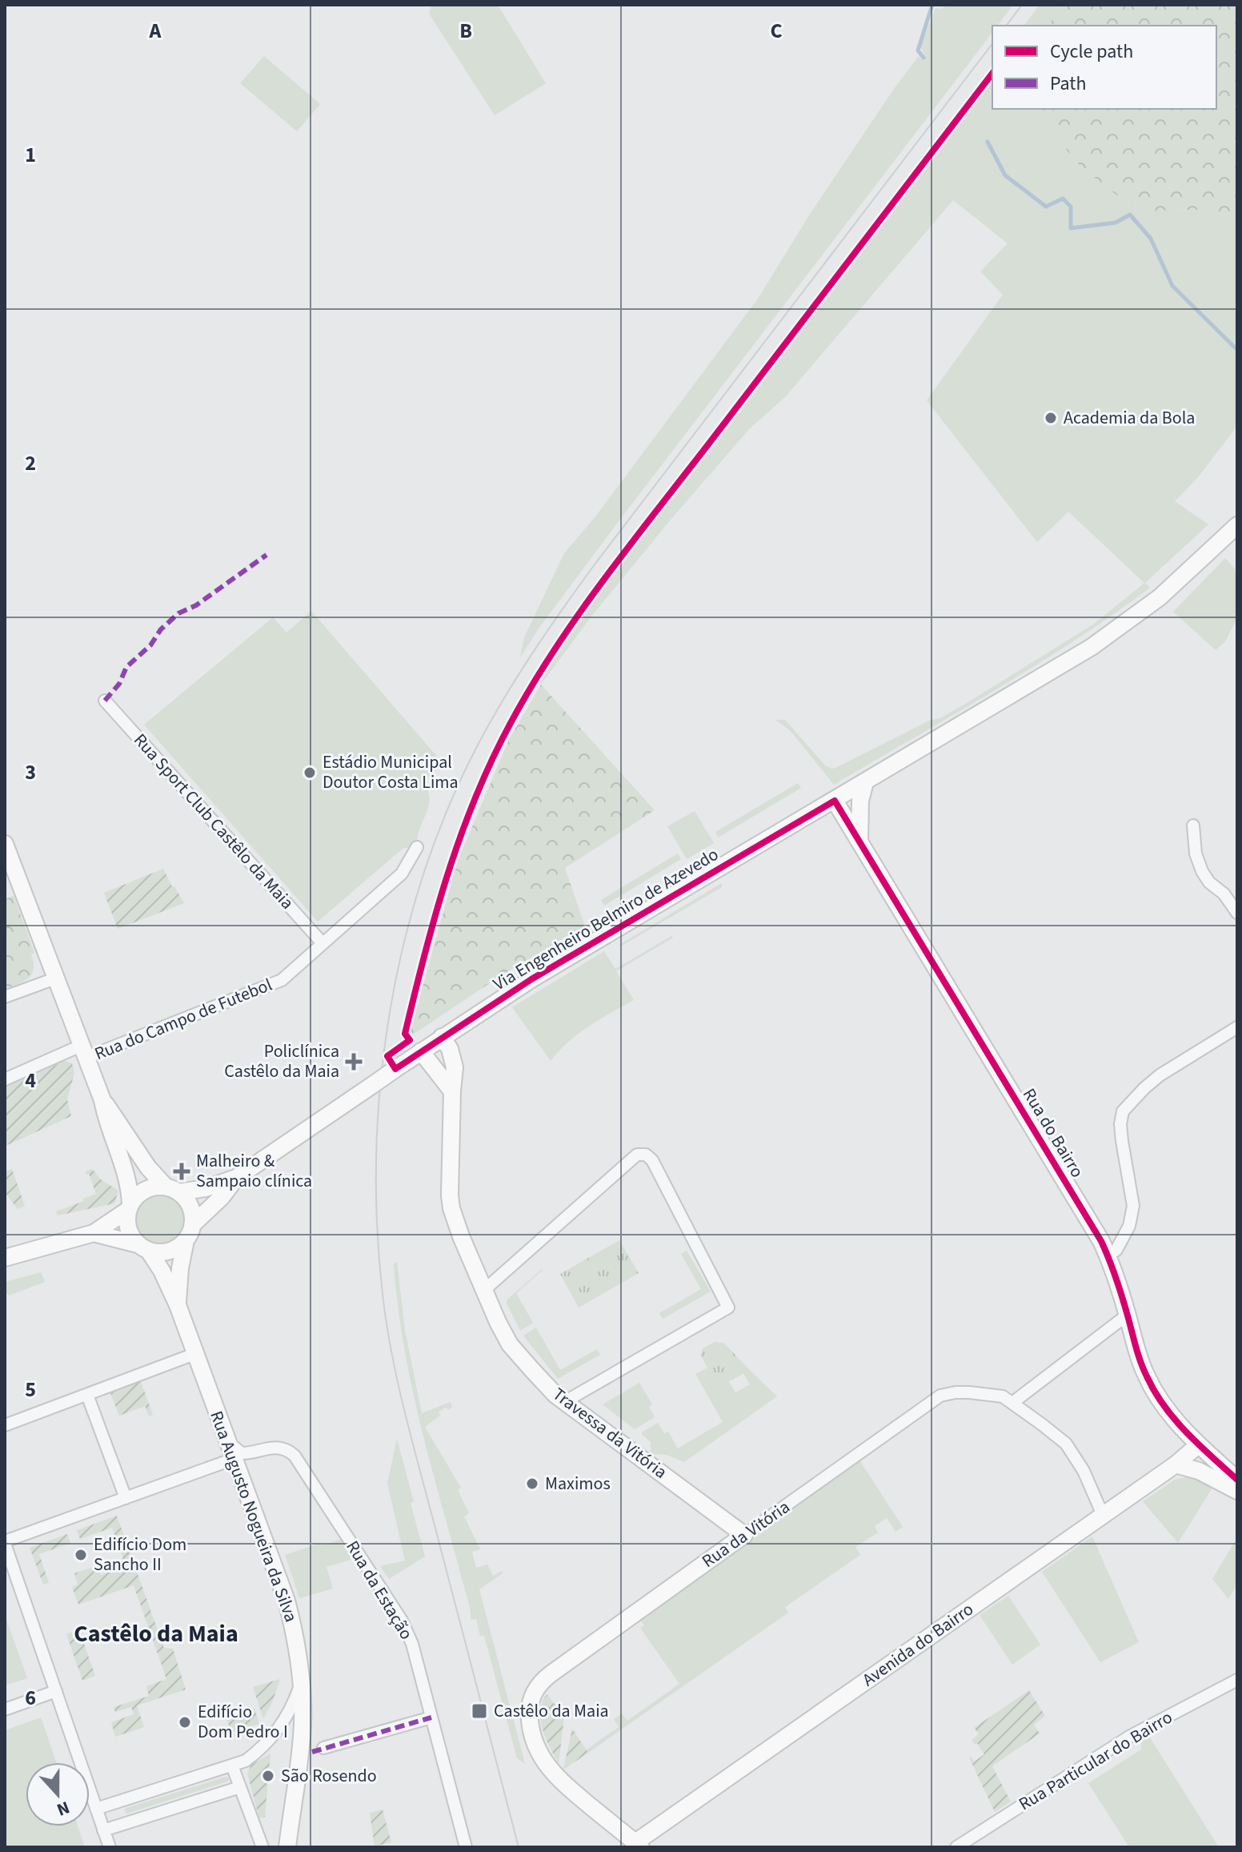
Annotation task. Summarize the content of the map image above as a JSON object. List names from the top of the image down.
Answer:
{
  "streets": {
    "main road": [
      "Via Engenheiro Belmiro de Azevedo",
      "Rua do Bairro",
      "Travessa da Vitória",
      "Rua Augusto Nogueira da Silva",
      "Rua da Vitória",
      "Avenida do Bairro"
    ],
    "street": [
      "Rua Sport Club Castêlo da Maia",
      "Rua do Campo de Futebol",
      "Rua da Estação",
      "Rua Particular do Bairro"
    ]
  },
  "crossings": [
    ["Rua Sport Club Castêlo da Maia", "Rua do Campo de Futebol"],
    ["Via Engenheiro Belmiro de Azevedo", "Rua do Bairro"],
    ["Via Engenheiro Belmiro de Azevedo", "Travessa da Vitória"],
    ["Via Engenheiro Belmiro de Azevedo", "Rua Augusto Nogueira da Silva"],
    ["Rua do Bairro", "Avenida do Bairro"],
    ["Travessa da Vitória", "Rua da Vitória"],
    ["Rua Augusto Nogueira da Silva", "Rua da Estação"],
    ["Rua da Vitória", "Avenida do Bairro"]
  ],
  "districts": ["Castêlo da Maia"],
  "places": {
    "other": [
      "Academia da Bola",
      "Estádio Municipal Doutor Costa Lima",
      "Maximos",
      "Edifício Dom Sancho II",
      "Edifício Dom Pedro I",
      "São Rosendo"
    ],
    "health": ["Policlínica Castêlo da Maia", "Malheiro & Sampaio clínica"],
    "transit": ["Castêlo da Maia"]
  },
  "legend": ["Cycle path", "Path"],
  "north": "bottom",
  "grid": {
    "columns": ["A", "B", "C"],
    "rows": [
      "1",
      "2",
      "3",
      "4",
      "5",
      "6"
    ]
  }
}
